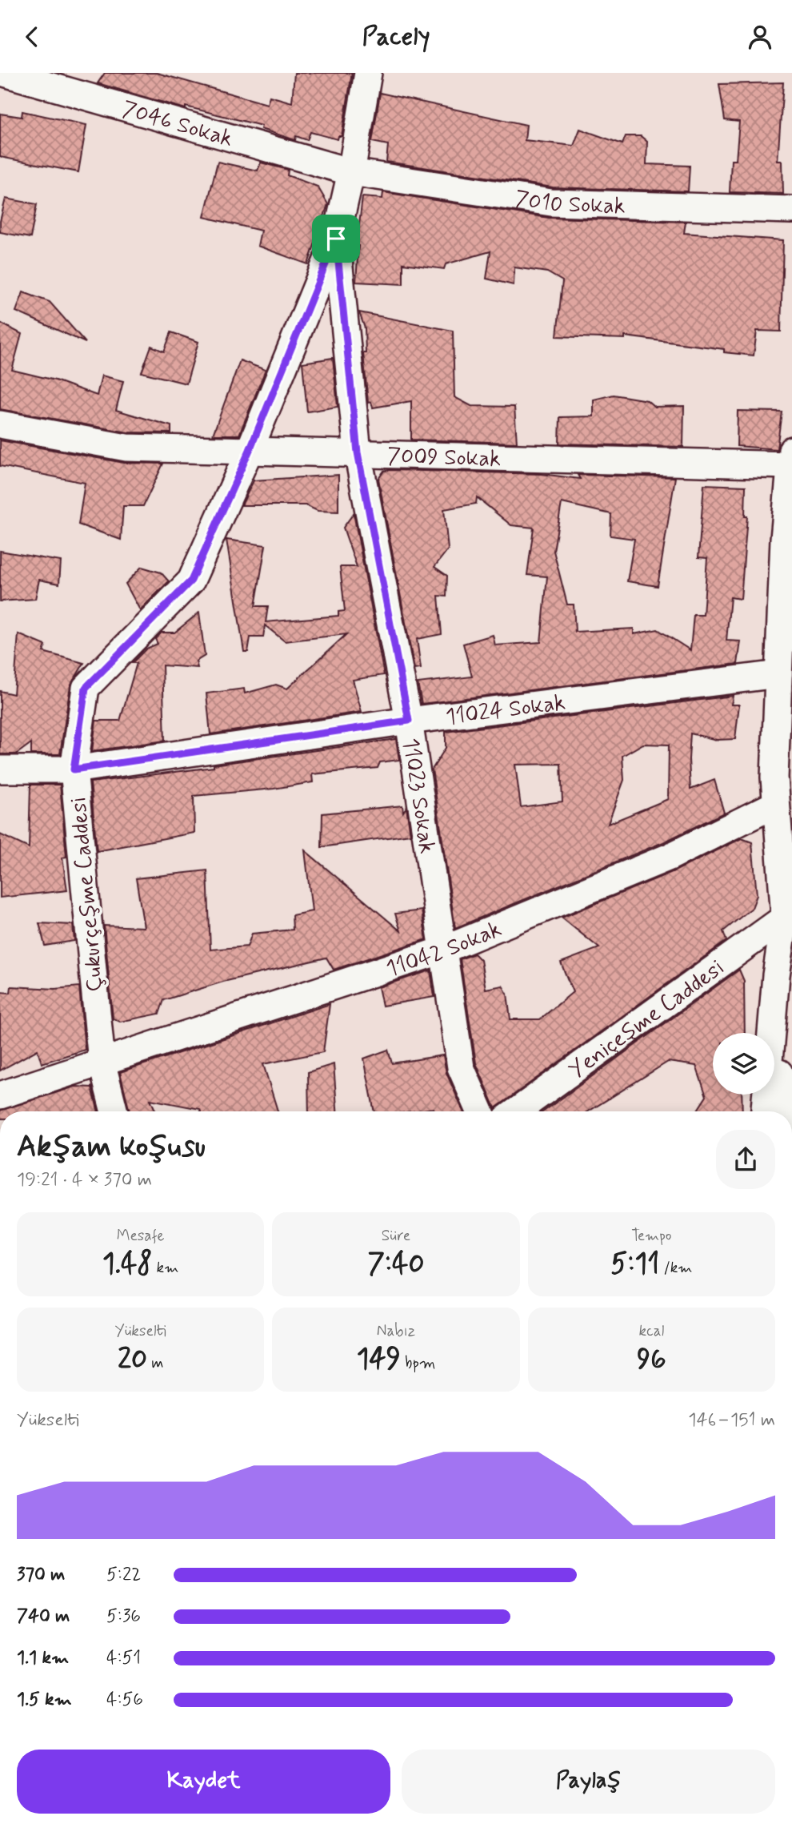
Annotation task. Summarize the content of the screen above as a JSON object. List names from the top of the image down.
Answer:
{
  "streets": {
    "street": [
      "7046 Sokak",
      "7010 Sokak",
      "7009 Sokak",
      "11024 Sokak",
      "11023 Sokak",
      "Çukurçeşme Caddesi",
      "11042 Sokak",
      "Yeniçeşme Caddesi"
    ]
  },
  "crossings": [
    ["7046 Sokak", "7010 Sokak"],
    ["7046 Sokak", "Çukurçeşme Caddesi"],
    ["7010 Sokak", "Çukurçeşme Caddesi"],
    ["7009 Sokak", "11023 Sokak"],
    ["7009 Sokak", "Çukurçeşme Caddesi"],
    ["11024 Sokak", "11023 Sokak"],
    ["11024 Sokak", "Çukurçeşme Caddesi"],
    ["11023 Sokak", "Çukurçeşme Caddesi"],
    ["11023 Sokak", "11042 Sokak"],
    ["Çukurçeşme Caddesi", "11042 Sokak"]
  ],
  "page": {
    "header": "Pacely",
    "heading": ["Akşam koşusu", "19:21 · 4 × 370 m"],
    "stats": [
      ["Mesafe", "1.48 km"],
      ["Süre", "7:40"],
      ["Tempo", "5:11 /km"],
      ["Yükselti", "20 m"],
      ["Nabız", "149 bpm"],
      ["kcal", "96"]
    ],
    "chart": ["Yükselti", "146–151 m"],
    "list": [
      {
        "name": "370 m",
        "note": "5:22"
      },
      {
        "name": "740 m",
        "note": "5:36"
      },
      {
        "name": "1.1 km",
        "note": "4:51"
      },
      {
        "name": "1.5 km",
        "note": "4:56"
      }
    ],
    "buttons": ["Kaydet", "Paylaş"]
  }
}
